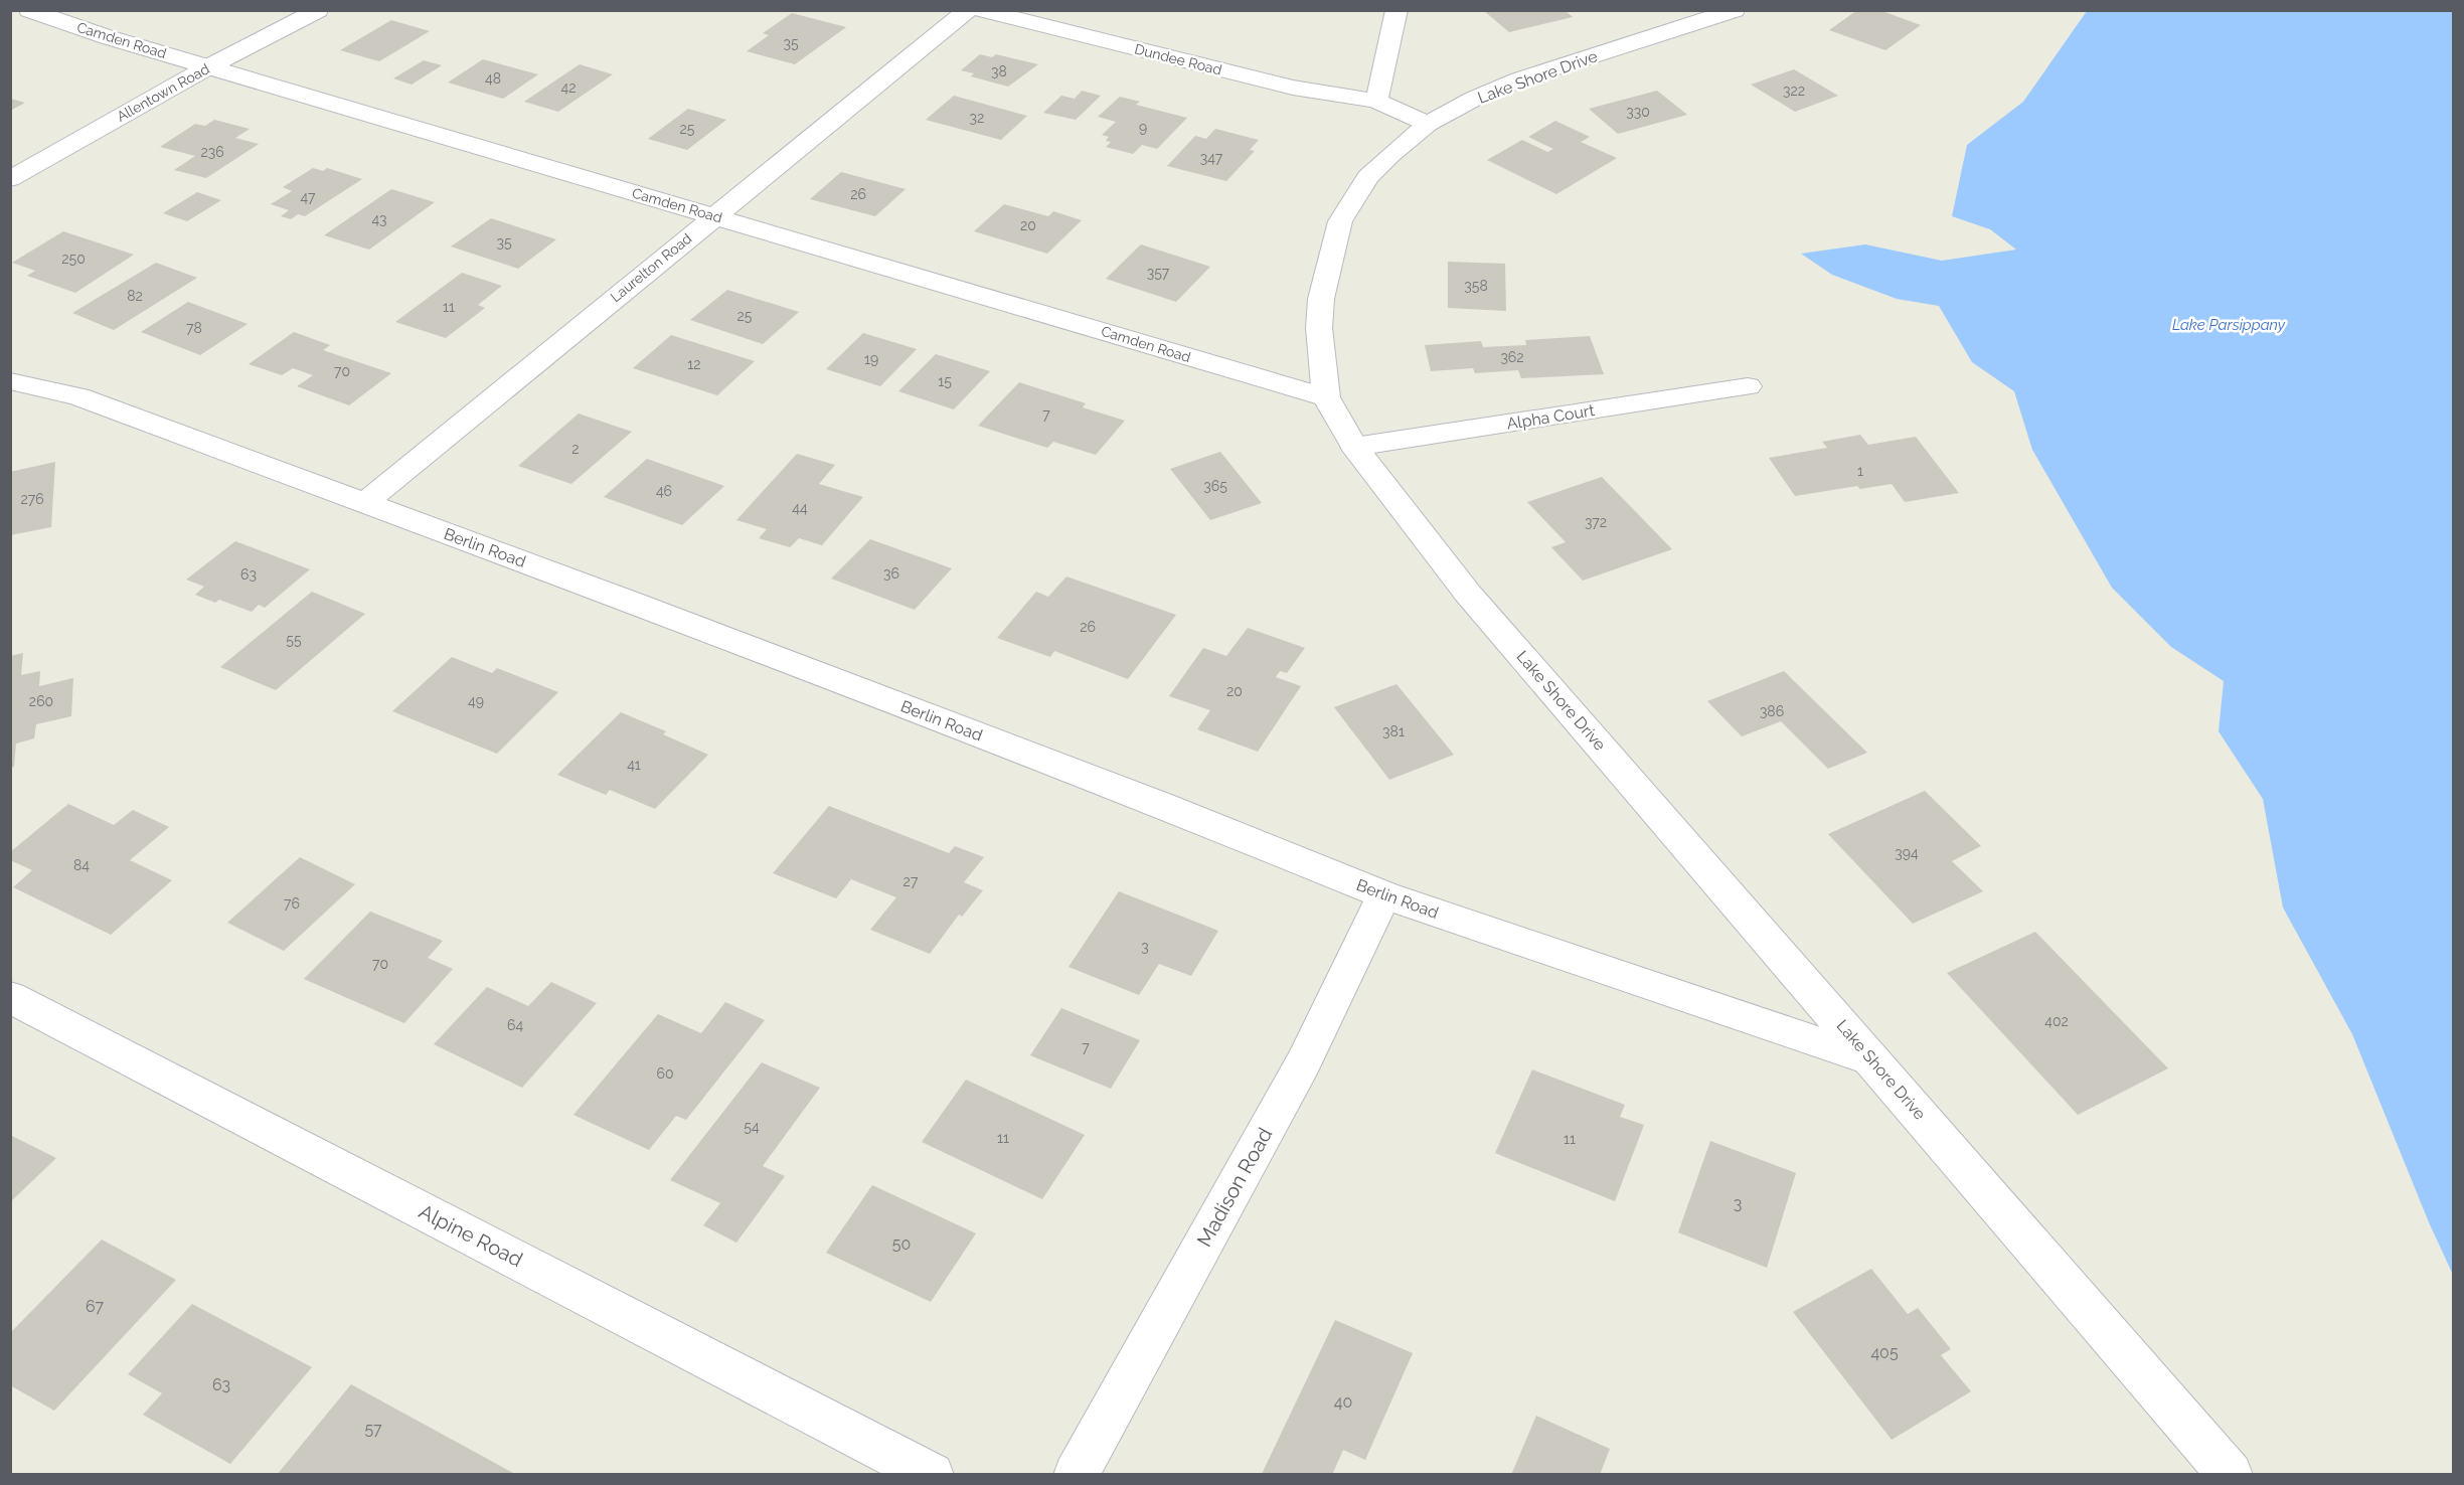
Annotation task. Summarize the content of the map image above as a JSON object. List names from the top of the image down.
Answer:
{
  "streets": {
    "street": [
      "Camden Road",
      "Dundee Road",
      "Lake Shore Drive",
      "Allentown Road",
      "Laurelton Road",
      "Alpha Court",
      "Berlin Road",
      "Madison Road",
      "Alpine Road"
    ]
  },
  "crossings": [
    ["Camden Road", "Lake Shore Drive"],
    ["Camden Road", "Allentown Road"],
    ["Camden Road", "Laurelton Road"],
    ["Dundee Road", "Lake Shore Drive"],
    ["Lake Shore Drive", "Alpha Court"],
    ["Lake Shore Drive", "Berlin Road"],
    ["Laurelton Road", "Berlin Road"],
    ["Berlin Road", "Madison Road"]
  ],
  "water": ["Lake Parsippany"],
  "house_numbers": [
    "35",
    "38",
    "48",
    "42",
    "322",
    "330",
    "32",
    "9",
    "25",
    "236",
    "347",
    "26",
    "47",
    "43",
    "20",
    "35",
    "250",
    "357",
    "358",
    "82",
    "11",
    "25",
    "78",
    "362",
    "19",
    "12",
    "70",
    "15",
    "7",
    "2",
    "1",
    "365",
    "46",
    "276",
    "44",
    "372",
    "36",
    "63",
    "26",
    "55",
    "20",
    "260",
    "49",
    "386",
    "381",
    "41",
    "394",
    "84",
    "27",
    "76",
    "3",
    "70",
    "402",
    "64",
    "7",
    "60",
    "54",
    "11",
    "11",
    "3",
    "50",
    "67",
    "405",
    "63",
    "40",
    "57"
  ]
}
